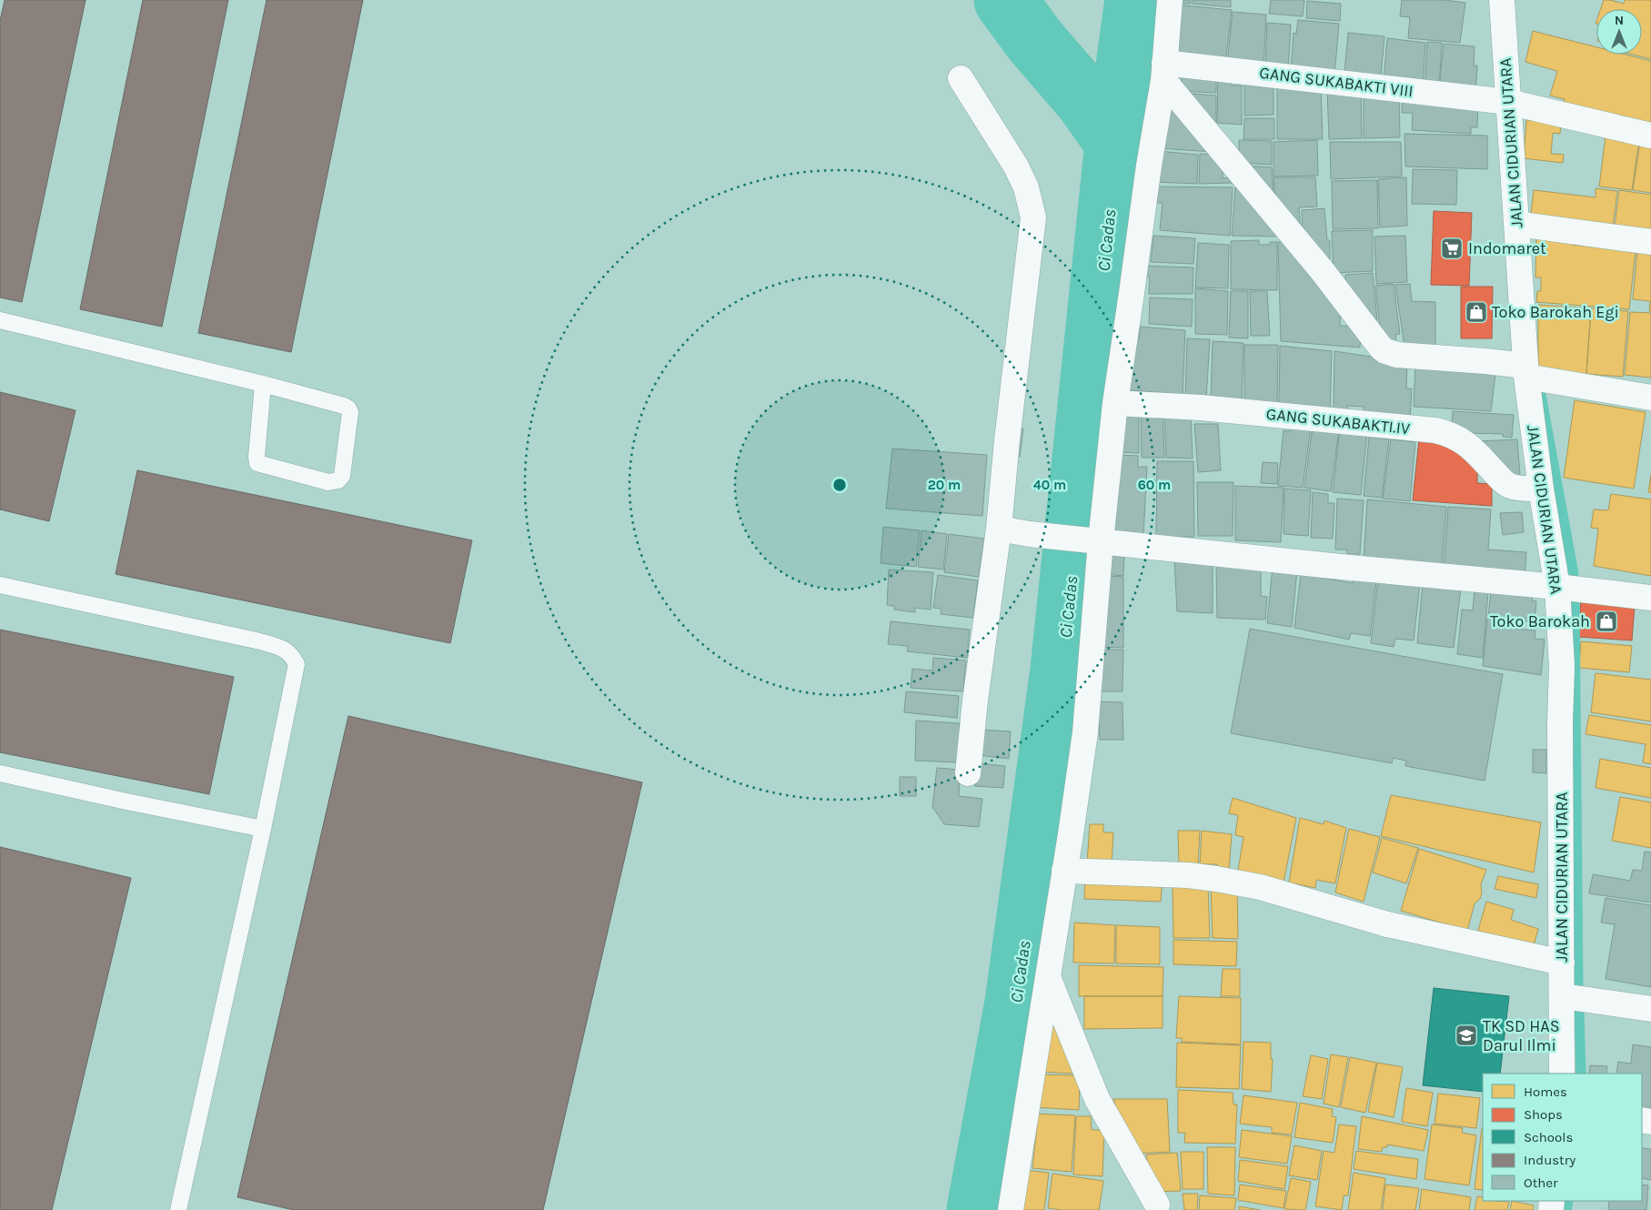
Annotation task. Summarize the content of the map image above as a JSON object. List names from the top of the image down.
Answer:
{
  "streets": {
    "street": ["GANG SUKABAKTI VIII", "JALAN CIDURIAN UTARA", "GANG SUKABAKTI.IV"]
  },
  "crossings": [
    ["GANG SUKABAKTI VIII", "JALAN CIDURIAN UTARA"],
    ["JALAN CIDURIAN UTARA", "GANG SUKABAKTI.IV"]
  ],
  "water": ["Ci Cadas"],
  "places": {
    "supermarket": ["Indomaret"],
    "shop": ["Toko Barokah Egi", "Toko Barokah"],
    "school or university": ["TK SD HAS Darul Ilmi"]
  },
  "legend": [
    "Homes",
    "Shops",
    "Schools",
    "Industry",
    "Other"
  ],
  "north": "top",
  "rings": ["20 m", "40 m", "60 m"]
}
